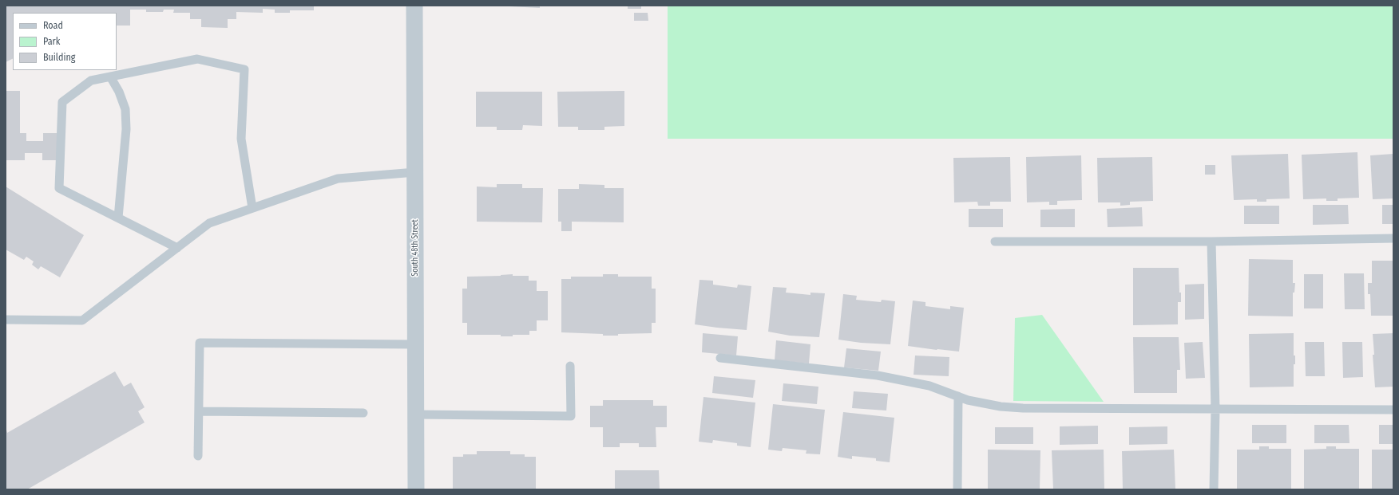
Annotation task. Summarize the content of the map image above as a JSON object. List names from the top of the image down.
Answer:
{
  "streets": {
    "street": ["South 48th Street"]
  },
  "legend": ["Road", "Park", "Building"]
}
